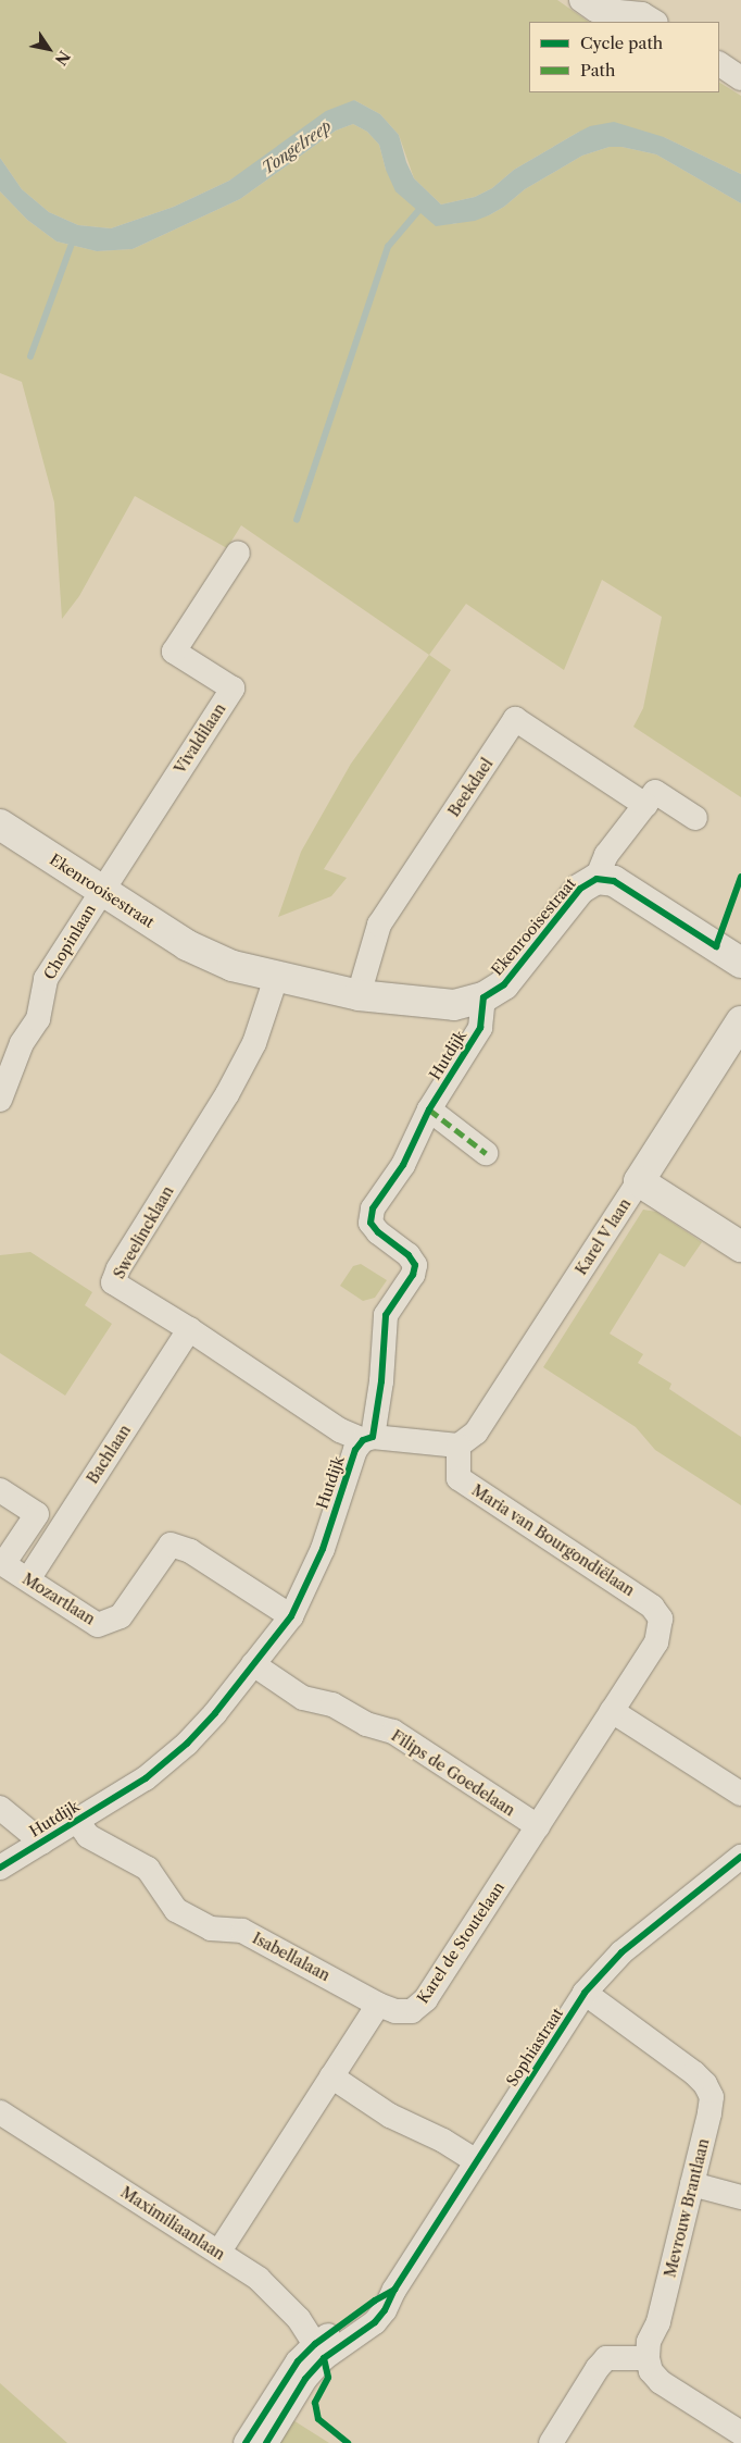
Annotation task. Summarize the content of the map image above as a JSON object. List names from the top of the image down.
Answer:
{
  "streets": {
    "street": [
      "Vivaldilaan",
      "Beekdael",
      "Ekenrooisestraat",
      "Chopinlaan",
      "Hutdijk",
      "Sweelincklaan",
      "Karel V laan",
      "Bachlaan",
      "Maria van Bourgondiëlaan",
      "Mozartlaan",
      "Filips de Goedelaan",
      "Karel de Stoutelaan",
      "Isabellalaan",
      "Sophiastraat",
      "Mevrouw Brantlaan",
      "Maximiliaanlaan"
    ]
  },
  "crossings": [
    ["Vivaldilaan", "Ekenrooisestraat"],
    ["Vivaldilaan", "Chopinlaan"],
    ["Beekdael", "Ekenrooisestraat"],
    ["Ekenrooisestraat", "Chopinlaan"],
    ["Ekenrooisestraat", "Hutdijk"],
    ["Ekenrooisestraat", "Sweelincklaan"],
    ["Hutdijk", "Sweelincklaan"],
    ["Hutdijk", "Mozartlaan"],
    ["Hutdijk", "Filips de Goedelaan"],
    ["Hutdijk", "Isabellalaan"],
    ["Sweelincklaan", "Bachlaan"],
    ["Karel V laan", "Maria van Bourgondiëlaan"],
    ["Bachlaan", "Mozartlaan"],
    ["Maria van Bourgondiëlaan", "Karel de Stoutelaan"],
    ["Filips de Goedelaan", "Karel de Stoutelaan"],
    ["Karel de Stoutelaan", "Isabellalaan"],
    ["Sophiastraat", "Mevrouw Brantlaan"],
    ["Sophiastraat", "Maximiliaanlaan"]
  ],
  "water": ["Tongelreep"],
  "legend": ["Cycle path", "Path"],
  "north": "bottom right"
}
